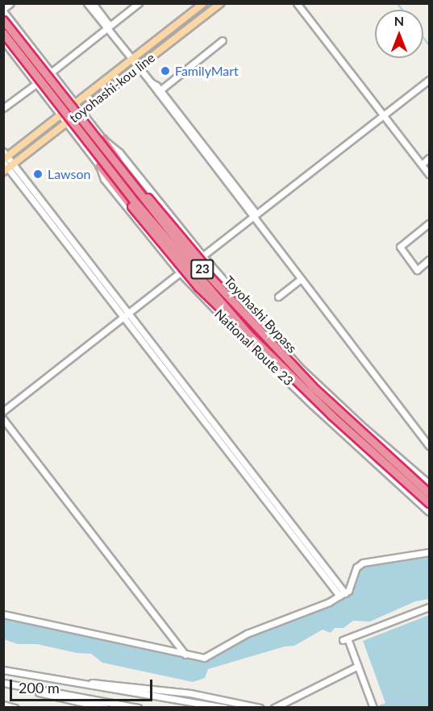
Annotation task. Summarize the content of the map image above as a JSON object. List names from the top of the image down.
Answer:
{
  "streets": {
    "highway": ["23", "Toyohashi Bypass"],
    "main road": ["toyohashi-kou line"],
    "street": ["National Route 23"]
  },
  "crossings": [
    ["toyohashi-kou line", "National Route 23"],
    ["23", "Toyohashi Bypass"],
    ["23", "National Route 23"]
  ],
  "places": ["FamilyMart", "Lawson"],
  "scale_bar": "200 m",
  "north": "top"
}
